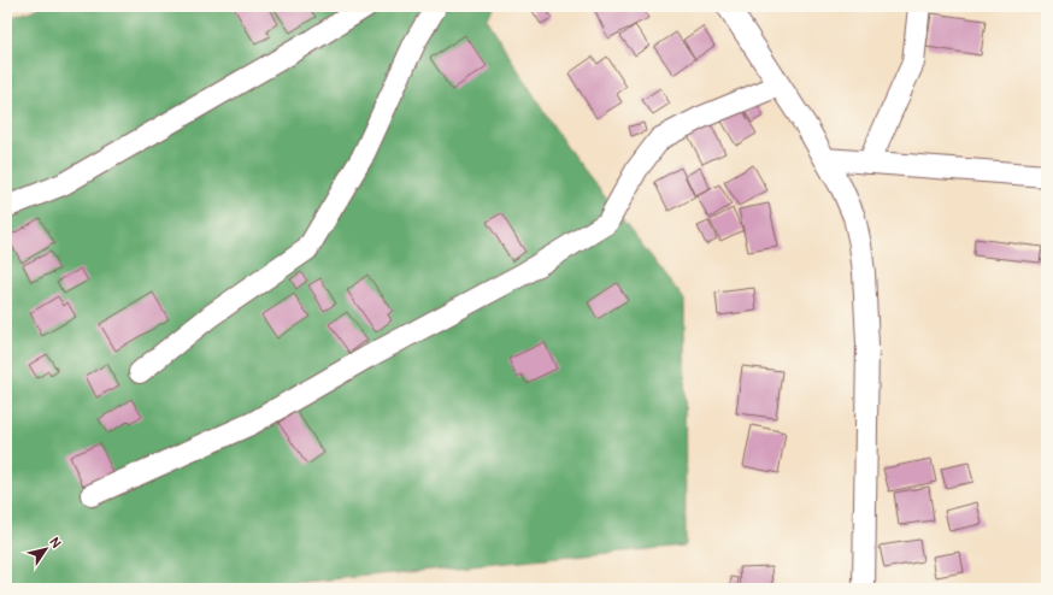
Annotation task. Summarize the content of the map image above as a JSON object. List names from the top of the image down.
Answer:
{
  "north": "top right"
}
